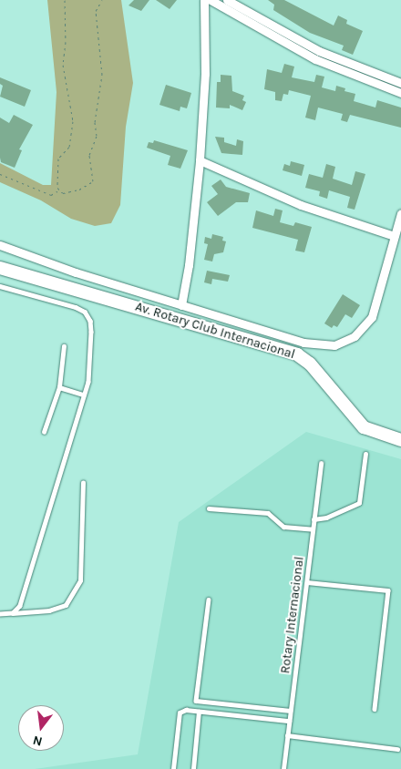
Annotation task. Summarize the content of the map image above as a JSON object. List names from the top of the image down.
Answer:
{
  "streets": {
    "main road": ["Av. Rotary Club Internacional"],
    "lane": ["Rotary Internacional"]
  },
  "north": "bottom"
}
